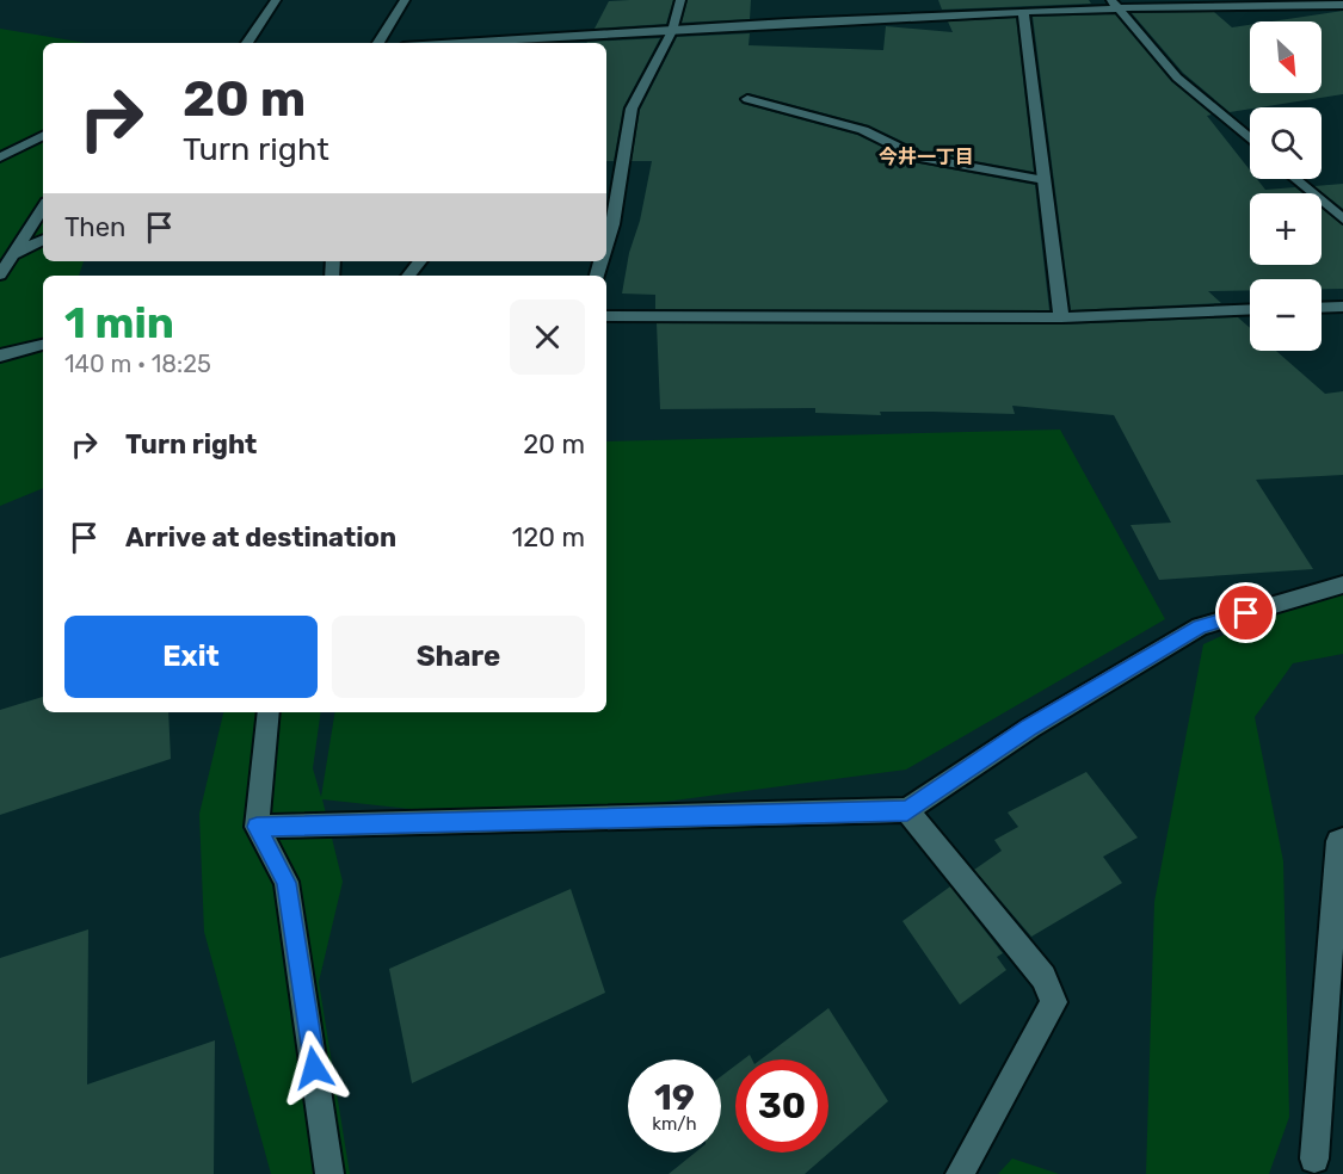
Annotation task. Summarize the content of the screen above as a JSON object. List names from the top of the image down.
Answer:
{
  "districts": ["今井一丁目"],
  "north": "bottom right",
  "page": {
    "map_buttons": ["+", "−"],
    "turn": ["20 m", "Turn right"],
    "then": "Then",
    "heading": ["1 min", "140 m · 18:25"],
    "list": [
      {
        "name": "Turn right",
        "value": "20 m"
      },
      {
        "name": "Arrive at destination",
        "value": "120 m"
      }
    ],
    "buttons": ["Exit", "Share"],
    "speed": "19 km/h",
    "limit": "30"
  }
}
